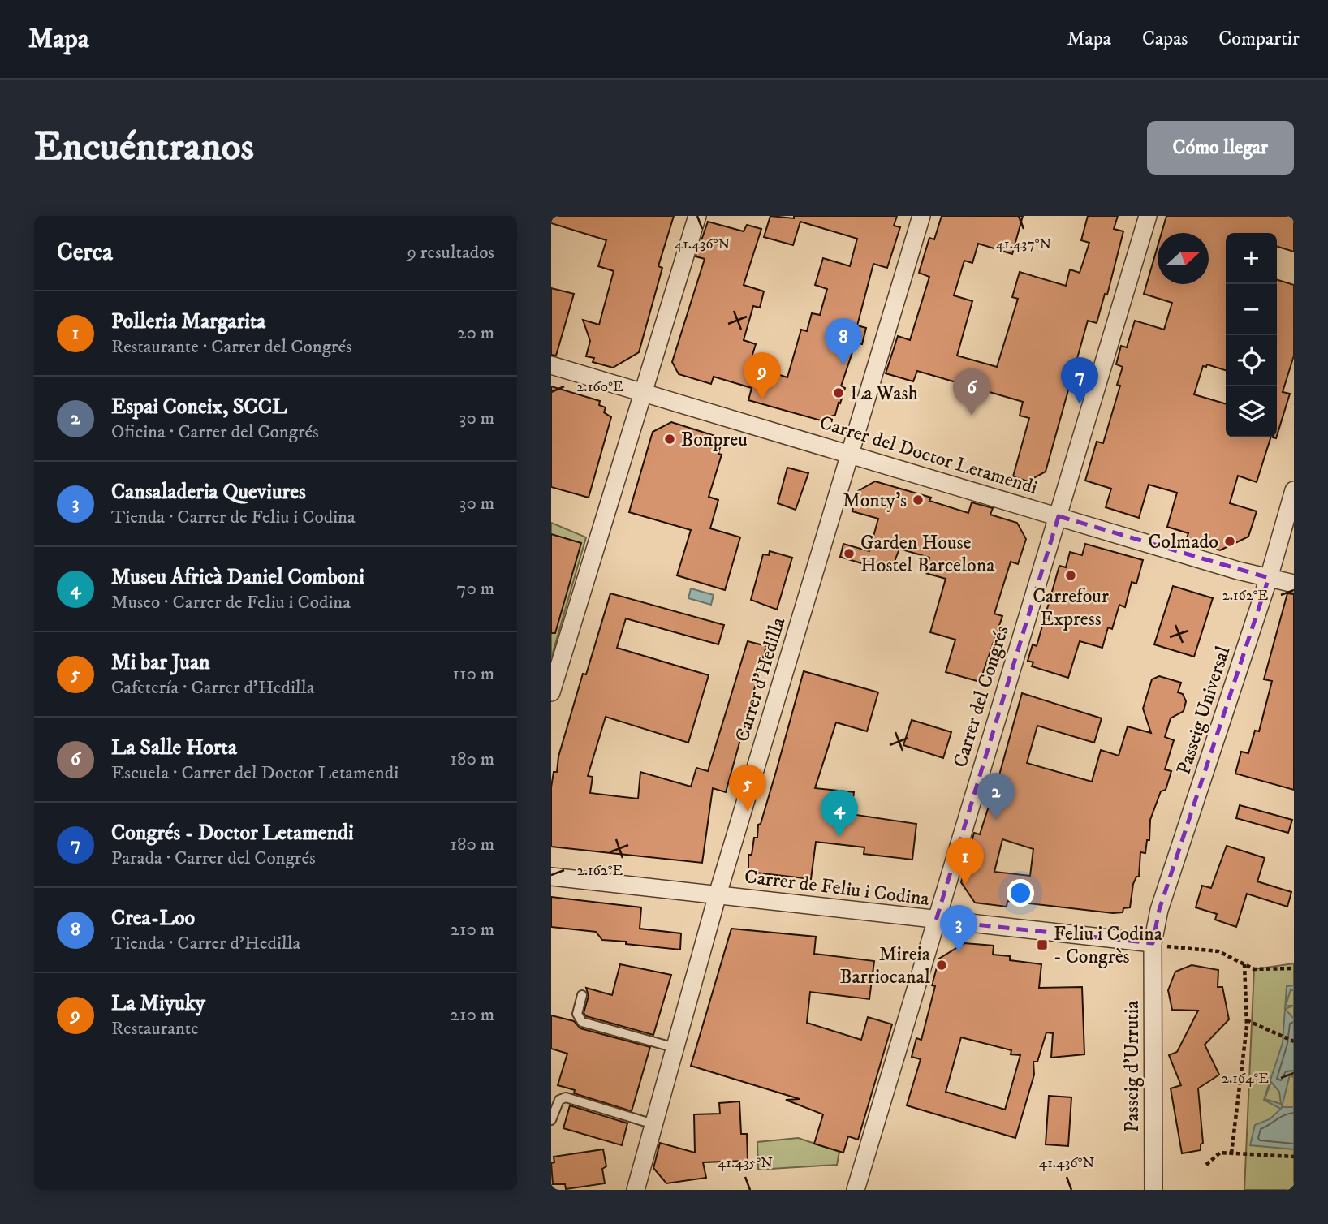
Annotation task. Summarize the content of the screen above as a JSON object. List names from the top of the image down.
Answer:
{
  "streets": {
    "street": [
      "Carrer del Doctor Letamendi",
      "Carrer d'Hedilla",
      "Carrer del Congrés",
      "Passeig Universal",
      "Carrer de Feliu i Codina",
      "Passeig d'Urrutia"
    ]
  },
  "crossings": [
    ["Carrer del Doctor Letamendi", "Carrer d'Hedilla"],
    ["Carrer del Doctor Letamendi", "Carrer del Congrés"],
    ["Carrer del Doctor Letamendi", "Passeig Universal"],
    ["Carrer d'Hedilla", "Carrer de Feliu i Codina"],
    ["Carrer del Congrés", "Carrer de Feliu i Codina"],
    ["Passeig Universal", "Carrer de Feliu i Codina"],
    ["Passeig Universal", "Passeig d'Urrutia"],
    ["Carrer de Feliu i Codina", "Passeig d'Urrutia"]
  ],
  "places": {
    "other": [
      "La Wash",
      "Bonpreu",
      "Monty's",
      "Colmado",
      "Garden House Hostel Barcelona",
      "Carrefour Express",
      "Mireia Barriocanal"
    ],
    "transit": ["Feliu i Codina - Congrès"]
  },
  "north": "right",
  "page": {
    "header": "Mapa",
    "nav": ["Mapa", "Capas", "Compartir"],
    "buttons": "Cómo llegar",
    "title": "Encuéntranos",
    "heading": ["Cerca", "9 resultados"],
    "map_buttons": ["+", "−"],
    "list": [
      {
        "mark": "1",
        "name": "Polleria Margarita",
        "note": "Restaurante · Carrer del Congrés",
        "value": "20 m"
      },
      {
        "mark": "2",
        "name": "Espai Coneix, SCCL",
        "note": "Oficina · Carrer del Congrés",
        "value": "30 m"
      },
      {
        "mark": "3",
        "name": "Cansaladeria Queviures",
        "note": "Tienda · Carrer de Feliu i Codina",
        "value": "30 m"
      },
      {
        "mark": "4",
        "name": "Museu Africà Daniel Comboni",
        "note": "Museo · Carrer de Feliu i Codina",
        "value": "70 m"
      },
      {
        "mark": "5",
        "name": "Mi bar Juan",
        "note": "Cafetería · Carrer d'Hedilla",
        "value": "110 m"
      },
      {
        "mark": "6",
        "name": "La Salle Horta",
        "note": "Escuela · Carrer del Doctor Letamendi",
        "value": "180 m"
      },
      {
        "mark": "7",
        "name": "Congrés - Doctor Letamendi",
        "note": "Parada · Carrer del Congrés",
        "value": "180 m"
      },
      {
        "mark": "8",
        "name": "Crea-Loo",
        "note": "Tienda · Carrer d'Hedilla",
        "value": "210 m"
      },
      {
        "mark": "9",
        "name": "La Miyuky",
        "note": "Restaurante",
        "value": "210 m"
      }
    ],
    "pins": [
      "8",
      "9",
      "7",
      "6",
      "5",
      "2",
      "4",
      "1",
      "3"
    ]
  },
  "coordinates": [
    "41.436°N",
    "41.437°N",
    "2.160°E",
    "2.162°E",
    "2.164°E",
    "41.435°N"
  ]
}
